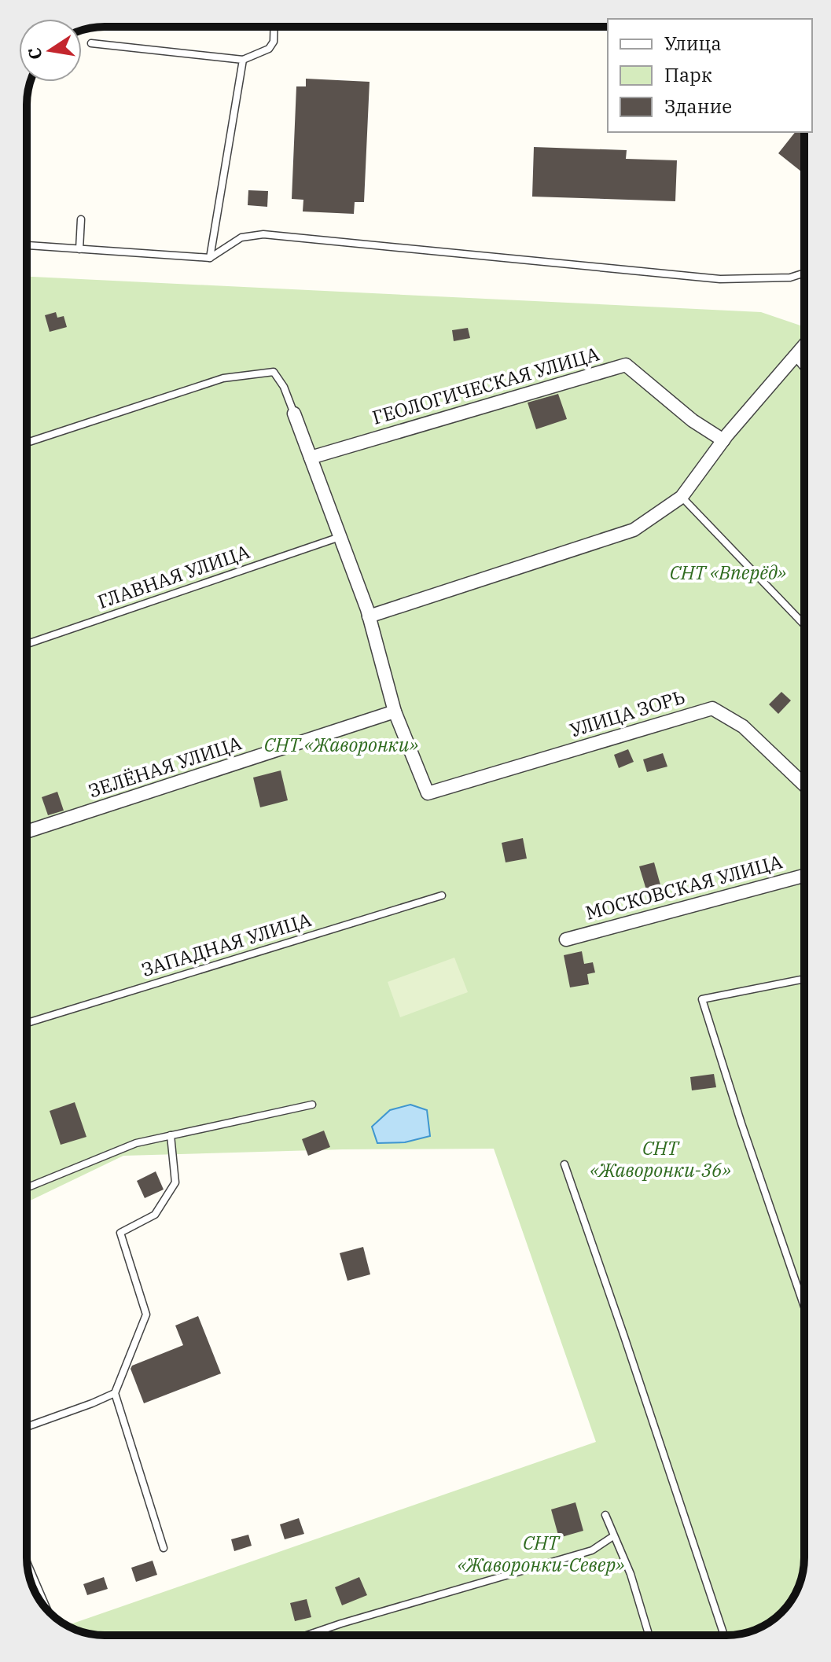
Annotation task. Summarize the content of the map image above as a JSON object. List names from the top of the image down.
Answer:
{
  "streets": {
    "street": [
      "ГЕОЛОГИЧЕСКАЯ УЛИЦА",
      "УЛИЦА ЗОРЬ",
      "ЗЕЛЁНАЯ УЛИЦА",
      "МОСКОВСКАЯ УЛИЦА"
    ],
    "lane": ["ГЛАВНАЯ УЛИЦА", "ЗАПАДНАЯ УЛИЦА"]
  },
  "crossings": [
    ["УЛИЦА ЗОРЬ", "ЗЕЛЁНАЯ УЛИЦА"]
  ],
  "parks": [
    "СНТ «Вперёд»",
    "СНТ «Жаворонки»",
    "СНТ «Жаворонки-36»",
    "СНТ «Жаворонки-Север»"
  ],
  "legend": ["Улица", "Парк", "Здание"],
  "north": "left"
}
